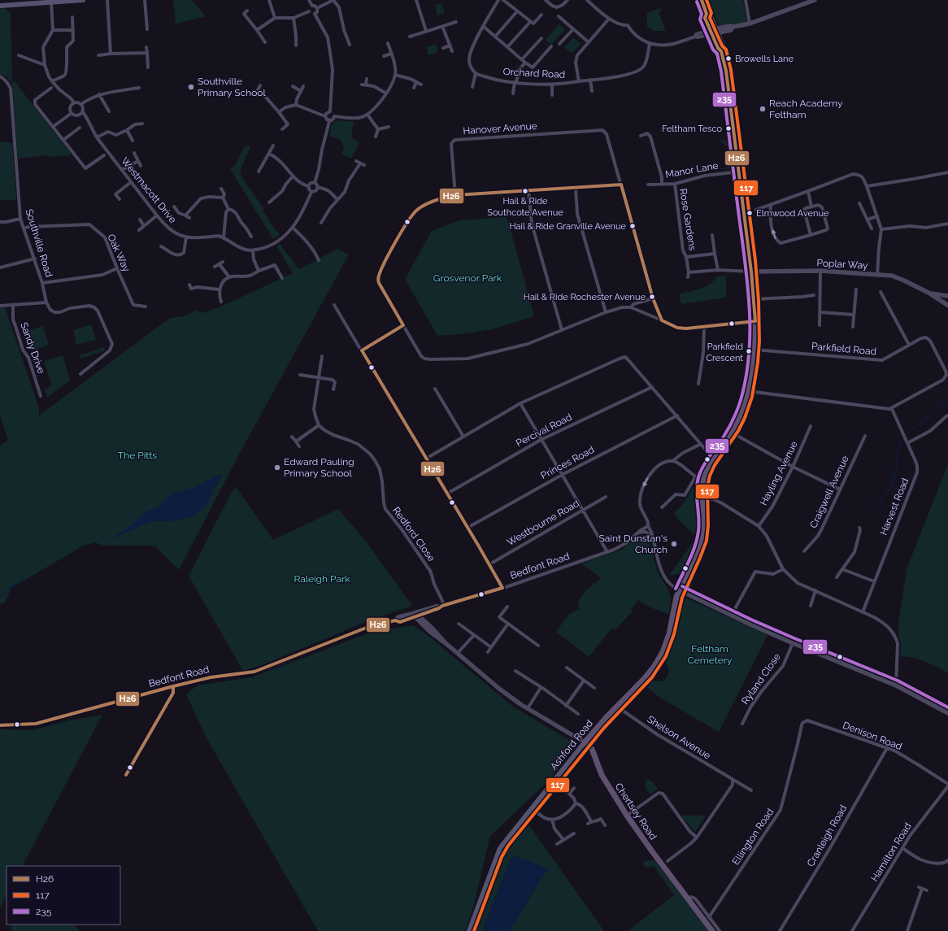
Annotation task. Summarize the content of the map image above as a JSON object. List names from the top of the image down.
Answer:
{
  "streets": {
    "main road": ["Ashford Road", "Chertsey Road"],
    "street": [
      "Orchard Road",
      "Hanover Avenue",
      "Manor Lane",
      "Westmacott Drive",
      "Rose Gardens",
      "Southville Road",
      "Oak Way",
      "Poplar Way",
      "Sandy Drive",
      "Parkfield Road",
      "Percival Road",
      "Princes Road",
      "Hayling Avenue",
      "Craigwell Avenue",
      "Harvest Road",
      "Westbourne Road",
      "Redford Close",
      "Bedfont Road",
      "Ryland Close",
      "Denison Road",
      "Shelson Avenue",
      "Cranleigh Road",
      "Ellington Road",
      "Hamilton Road"
    ]
  },
  "crossings": [
    ["Manor Lane", "Rose Gardens"],
    ["Manor Lane", "Ashford Road"],
    ["Southville Road", "Oak Way"],
    ["Poplar Way", "Ashford Road"],
    ["Parkfield Road", "Harvest Road"],
    ["Parkfield Road", "Ashford Road"],
    ["Redford Close", "Bedfont Road"],
    ["Bedfont Road", "Chertsey Road"],
    ["Denison Road", "Cranleigh Road"],
    ["Denison Road", "Ellington Road"],
    ["Denison Road", "Hamilton Road"],
    ["Shelson Avenue", "Ashford Road"],
    ["Ashford Road", "Chertsey Road"],
    ["Chertsey Road", "Ellington Road"]
  ],
  "parks": [
    "Grosvenor Park",
    "The Pitts",
    "Raleigh Park",
    "Feltham Cemetery"
  ],
  "places": [
    "Browells Lane",
    "Southville Primary School",
    "Reach Academy Feltham",
    "Feltham Tesco",
    "Hail & Ride Southcote Avenue",
    "Elmwood Avenue",
    "Hail & Ride Granville Avenue",
    "Hail & Ride Rochester Avenue",
    "Parkfield Crescent",
    "Edward Pauling Primary School",
    "Saint Dunstan's Church"
  ],
  "lines": ["transit line H26", "transit line 117", "transit line 235"],
  "legend": ["H26", "117", "235"]
}
